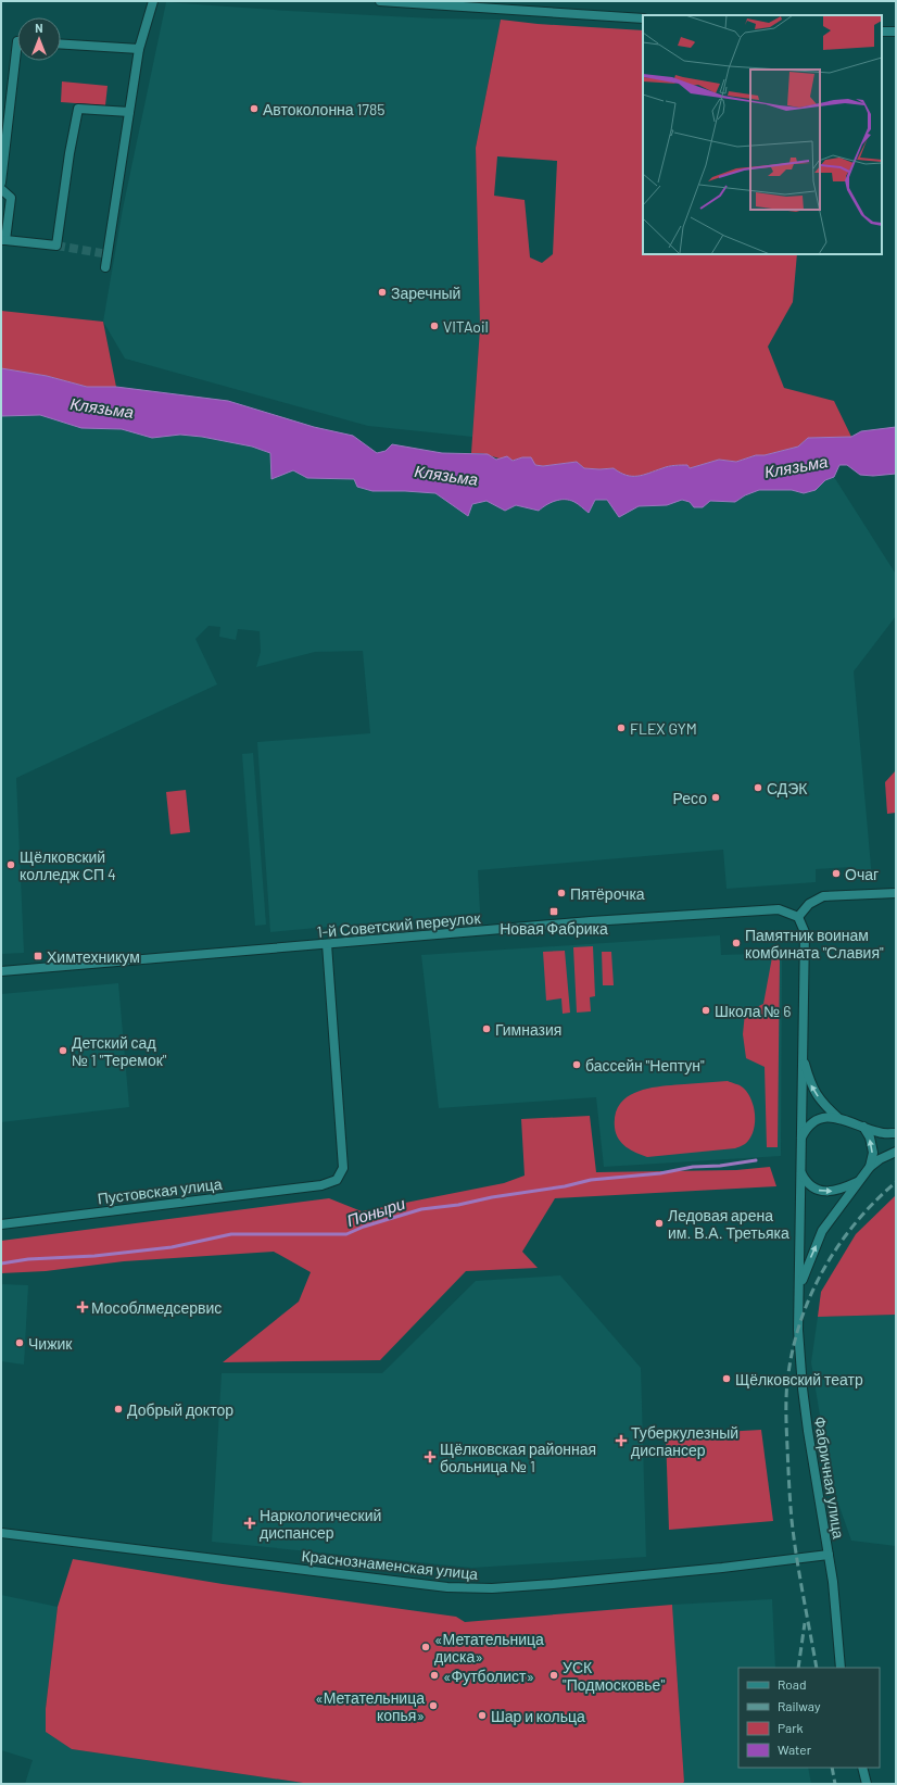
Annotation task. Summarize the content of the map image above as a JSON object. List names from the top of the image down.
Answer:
{
  "streets": {
    "street": [
      "1-й Советский переулок",
      "Пустовская улица",
      "Фабричная улица",
      "Краснознаменская улица"
    ]
  },
  "crossings": [
    ["1-й Советский переулок", "Пустовская улица"],
    ["1-й Советский переулок", "Фабричная улица"],
    ["Фабричная улица", "Краснознаменская улица"]
  ],
  "water": ["Клязьма", "Поныри"],
  "places": {
    "other": [
      "Автоколонна 1785",
      "Заречный",
      "VITAoil",
      "FLEX GYM",
      "СДЭК",
      "Ресо",
      "Щёлковский колледж СП 4",
      "Очаг",
      "Пятёрочка",
      "Памятник воинам комбината \"Славия\"",
      "Школа № 6",
      "Гимназия",
      "Детский сад № 1 \"Теремок\"",
      "бассейн \"Нептун\"",
      "Ледовая арена им. В.А. Третьяка",
      "Чижик",
      "Щёлковский театр",
      "Добрый доктор",
      "«Метательница диска»",
      "«Футболист»",
      "УСК \"Подмосковье\"",
      "«Метательница копья»",
      "Шар и кольца"
    ],
    "transit": ["Новая Фабрика", "Химтехникум"],
    "health": [
      "Мособлмедсервис",
      "Туберкулезный диспансер",
      "Щёлковская районная больница № 1",
      "Наркологический диспансер"
    ]
  },
  "legend": [
    "Road",
    "Railway",
    "Park",
    "Water"
  ],
  "north": "top"
}
